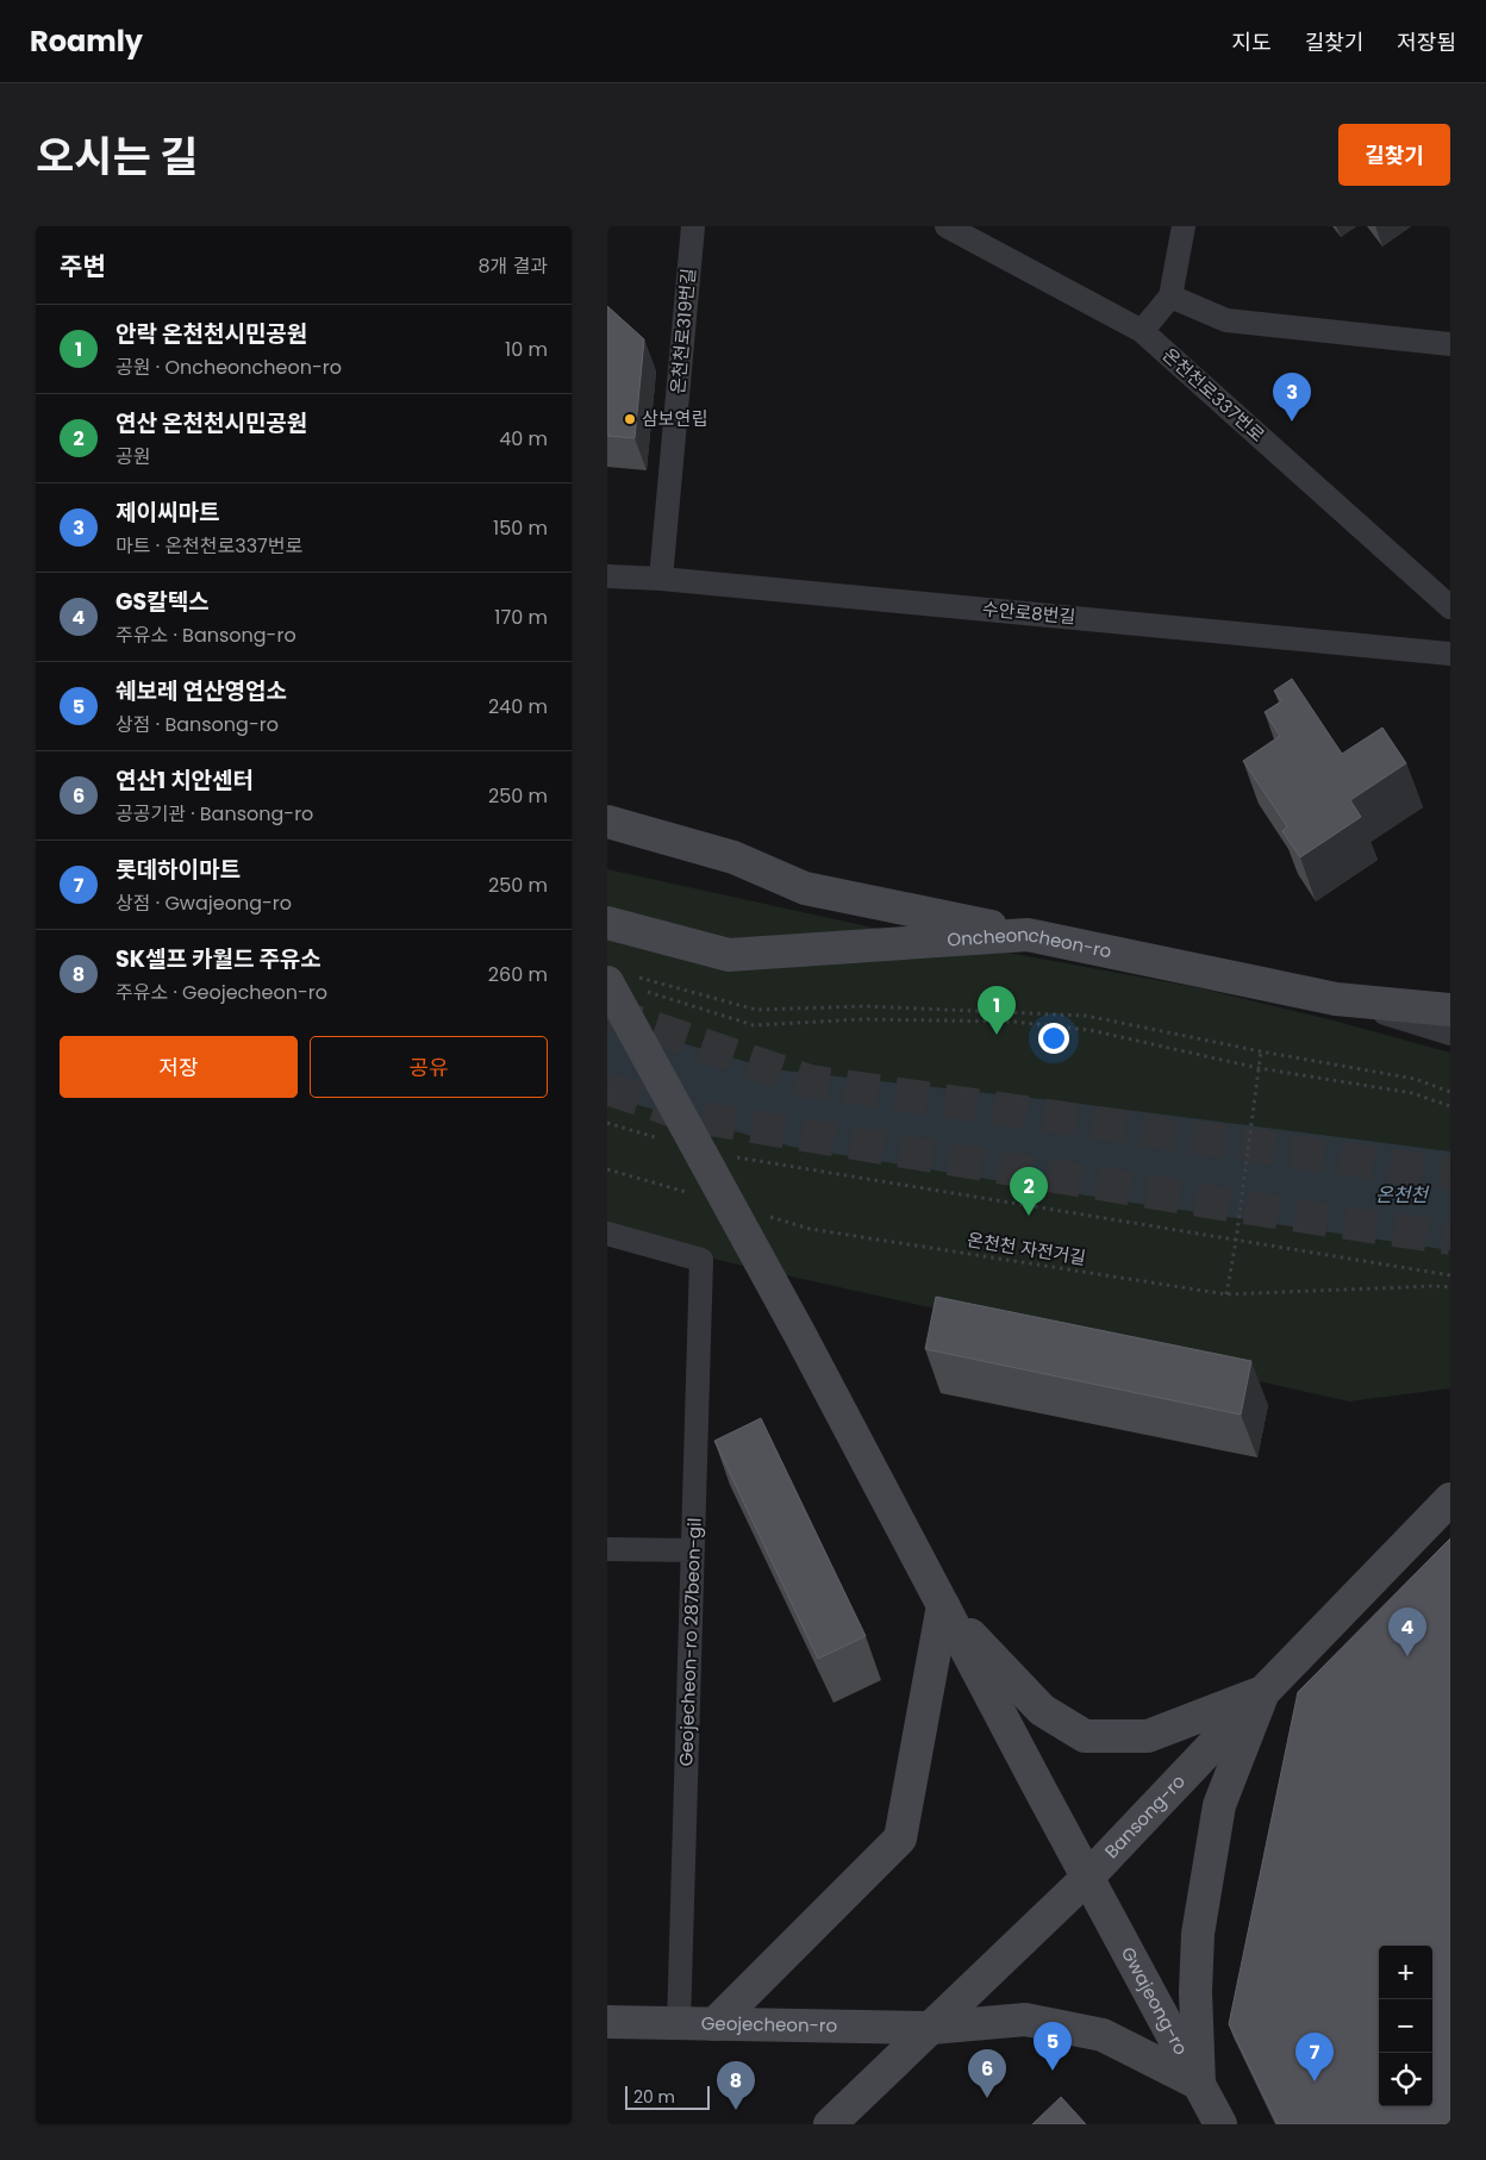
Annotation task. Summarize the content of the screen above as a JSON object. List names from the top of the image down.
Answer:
{
  "streets": {
    "main road": [
      "Oncheoncheon-ro",
      "Bansong-ro",
      "Gwajeong-ro",
      "Geojecheon-ro"
    ],
    "street": [
      "온천천로319번길",
      "온천천로337번로",
      "수안로8번길",
      "Geojecheon-ro 287beon-gil"
    ],
    "path": ["온천천 자전거길"]
  },
  "crossings": [
    ["온천천로319번길", "수안로8번길"],
    ["Geojecheon-ro 287beon-gil", "Geojecheon-ro"],
    ["Bansong-ro", "Gwajeong-ro"],
    ["Bansong-ro", "Geojecheon-ro"],
    ["Gwajeong-ro", "Geojecheon-ro"]
  ],
  "water": ["온천천"],
  "places": ["삼보연립"],
  "scale_bar": "20 m",
  "page": {
    "header": "Roamly",
    "nav": ["지도", "길찾기", "저장됨"],
    "title": "오시는 길",
    "buttons": [
      "길찾기",
      ["저장", "공유"]
    ],
    "heading": ["주변", "8개 결과"],
    "list": [
      {
        "mark": "1",
        "name": "안락 온천천시민공원",
        "note": "공원 · Oncheoncheon-ro",
        "value": "10 m"
      },
      {
        "mark": "2",
        "name": "연산 온천천시민공원",
        "note": "공원",
        "value": "40 m"
      },
      {
        "mark": "3",
        "name": "제이씨마트",
        "note": "마트 · 온천천로337번로",
        "value": "150 m"
      },
      {
        "mark": "4",
        "name": "GS칼텍스",
        "note": "주유소 · Bansong-ro",
        "value": "170 m"
      },
      {
        "mark": "5",
        "name": "쉐보레 연산영업소",
        "note": "상점 · Bansong-ro",
        "value": "240 m"
      },
      {
        "mark": "6",
        "name": "연산1 치안센터",
        "note": "공공기관 · Bansong-ro",
        "value": "250 m"
      },
      {
        "mark": "7",
        "name": "롯데하이마트",
        "note": "상점 · Gwajeong-ro",
        "value": "250 m"
      },
      {
        "mark": "8",
        "name": "SK셀프 카월드 주유소",
        "note": "주유소 · Geojecheon-ro",
        "value": "260 m"
      }
    ],
    "pins": [
      "3",
      "1",
      "2",
      "4",
      "5",
      "7",
      "6",
      "8"
    ],
    "map_buttons": ["+", "−"],
    "scale": "20 m"
  }
}
